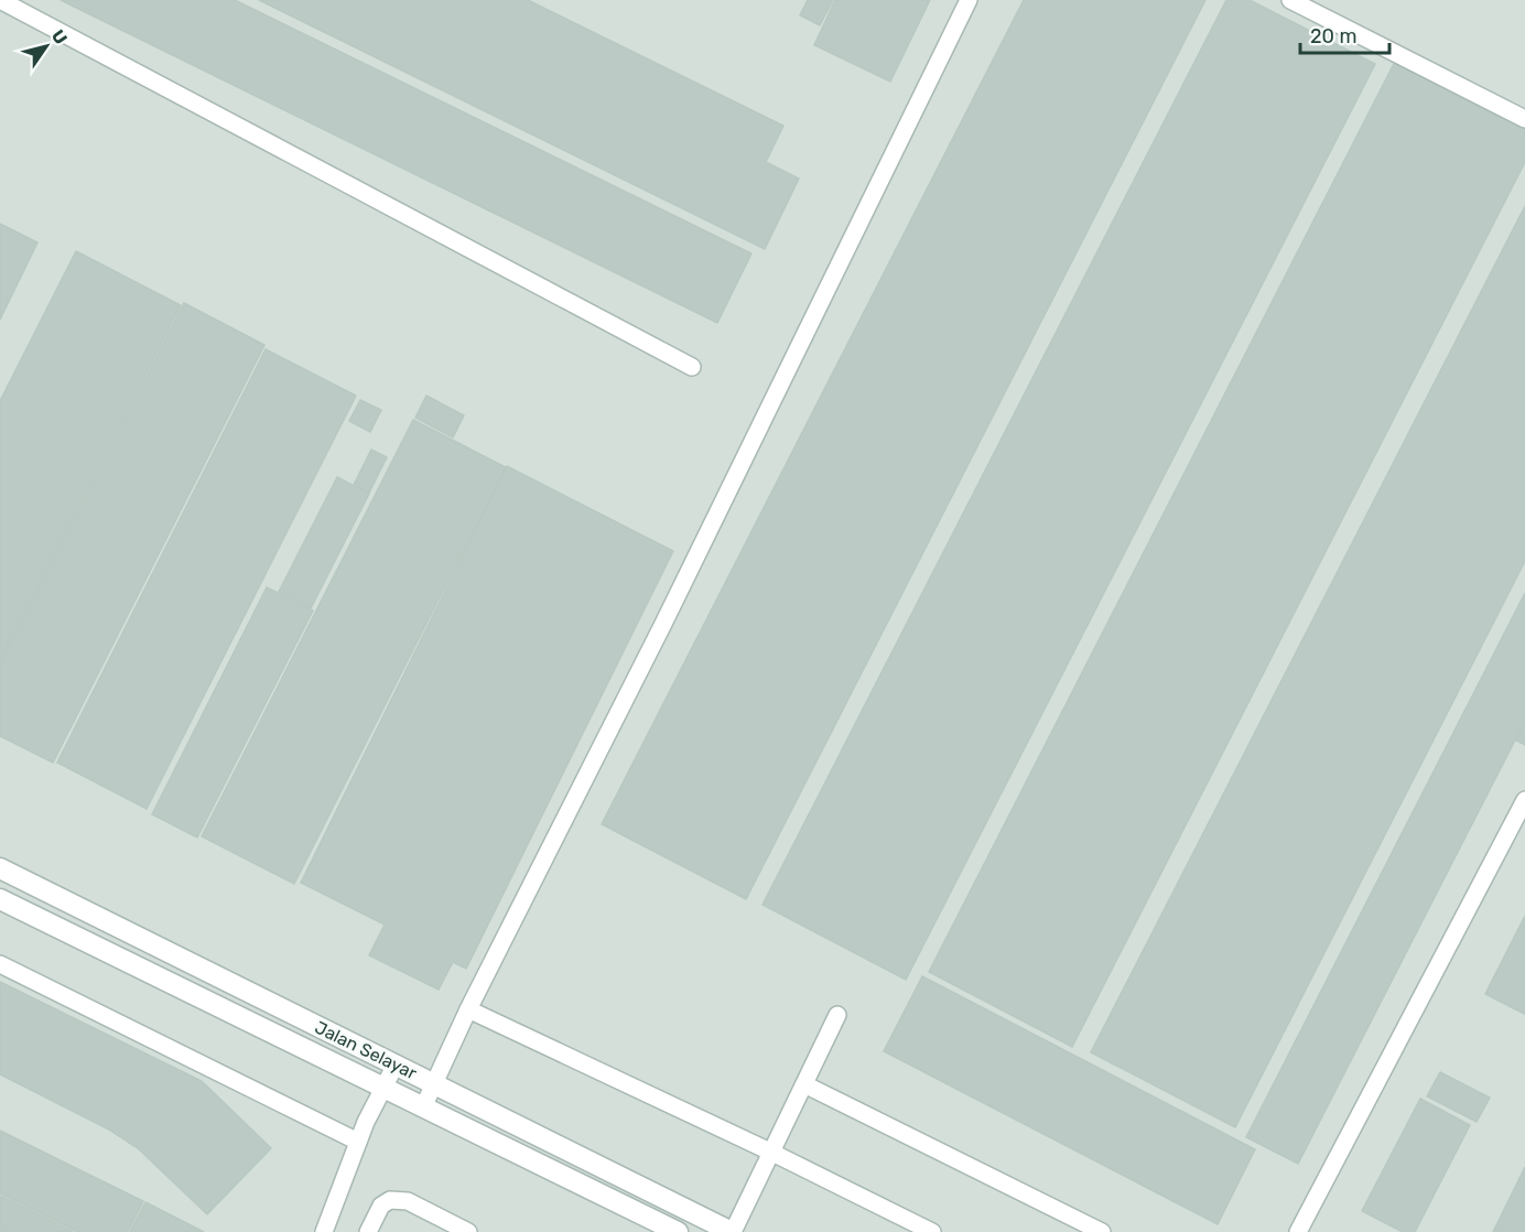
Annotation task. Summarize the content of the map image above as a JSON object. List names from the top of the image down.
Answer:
{
  "streets": {
    "street": ["Jalan Selayar"]
  },
  "scale_bar": "20 m",
  "north": "top right"
}
